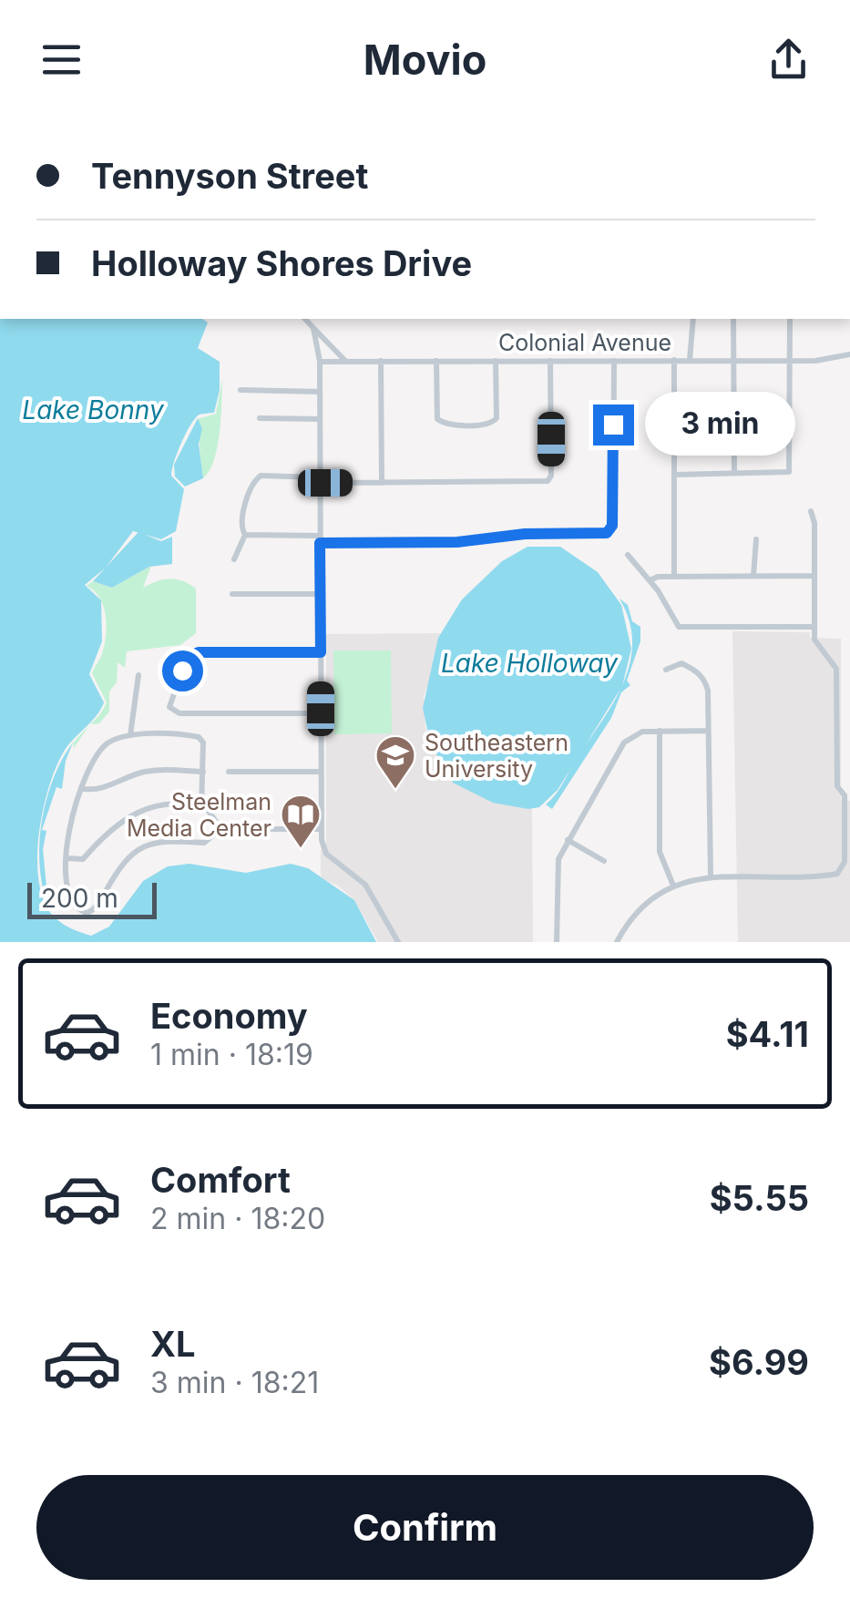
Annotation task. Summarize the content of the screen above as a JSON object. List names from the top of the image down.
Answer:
{
  "streets": {
    "street": ["Colonial Avenue"]
  },
  "water": ["Lake Bonny", "Lake Holloway"],
  "places": {
    "school or university": ["Southeastern University"],
    "library": ["Steelman Media Center"]
  },
  "scale_bar": "200 m",
  "page": {
    "header": "Movio",
    "banner": ["Tennyson Street", "Holloway Shores Drive"],
    "bubble": "3 min",
    "scale": "200 m",
    "list": [
      {
        "name": "Economy",
        "note": "1 min · 18:19",
        "value": "$4.11"
      },
      {
        "name": "Comfort",
        "note": "2 min · 18:20",
        "value": "$5.55"
      },
      {
        "name": "XL",
        "note": "3 min · 18:21",
        "value": "$6.99"
      }
    ],
    "buttons": "Confirm"
  }
}
